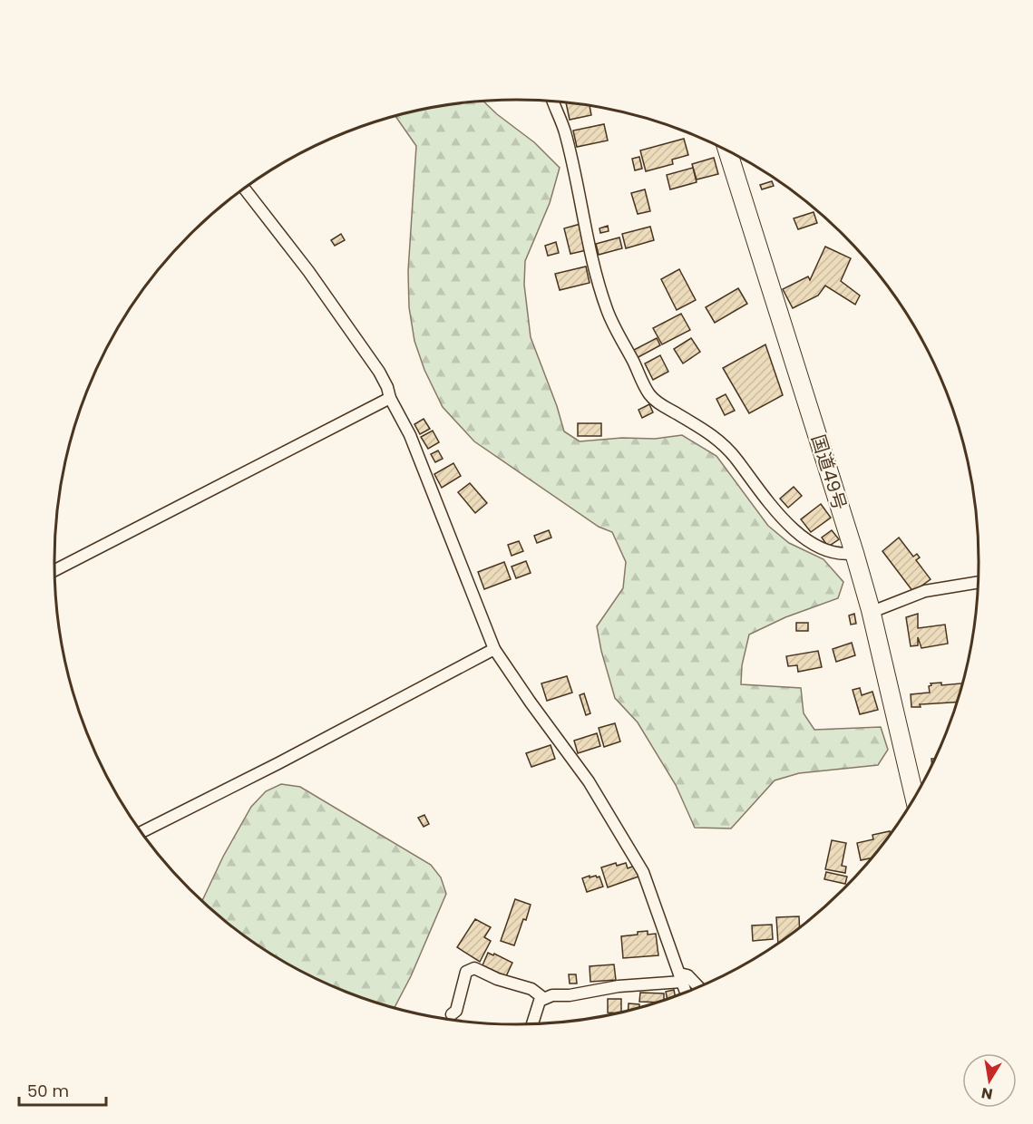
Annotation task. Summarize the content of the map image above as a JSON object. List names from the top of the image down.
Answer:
{
  "streets": {
    "highway": ["国道49号"]
  },
  "scale_bar": "50 m",
  "north": "bottom"
}
